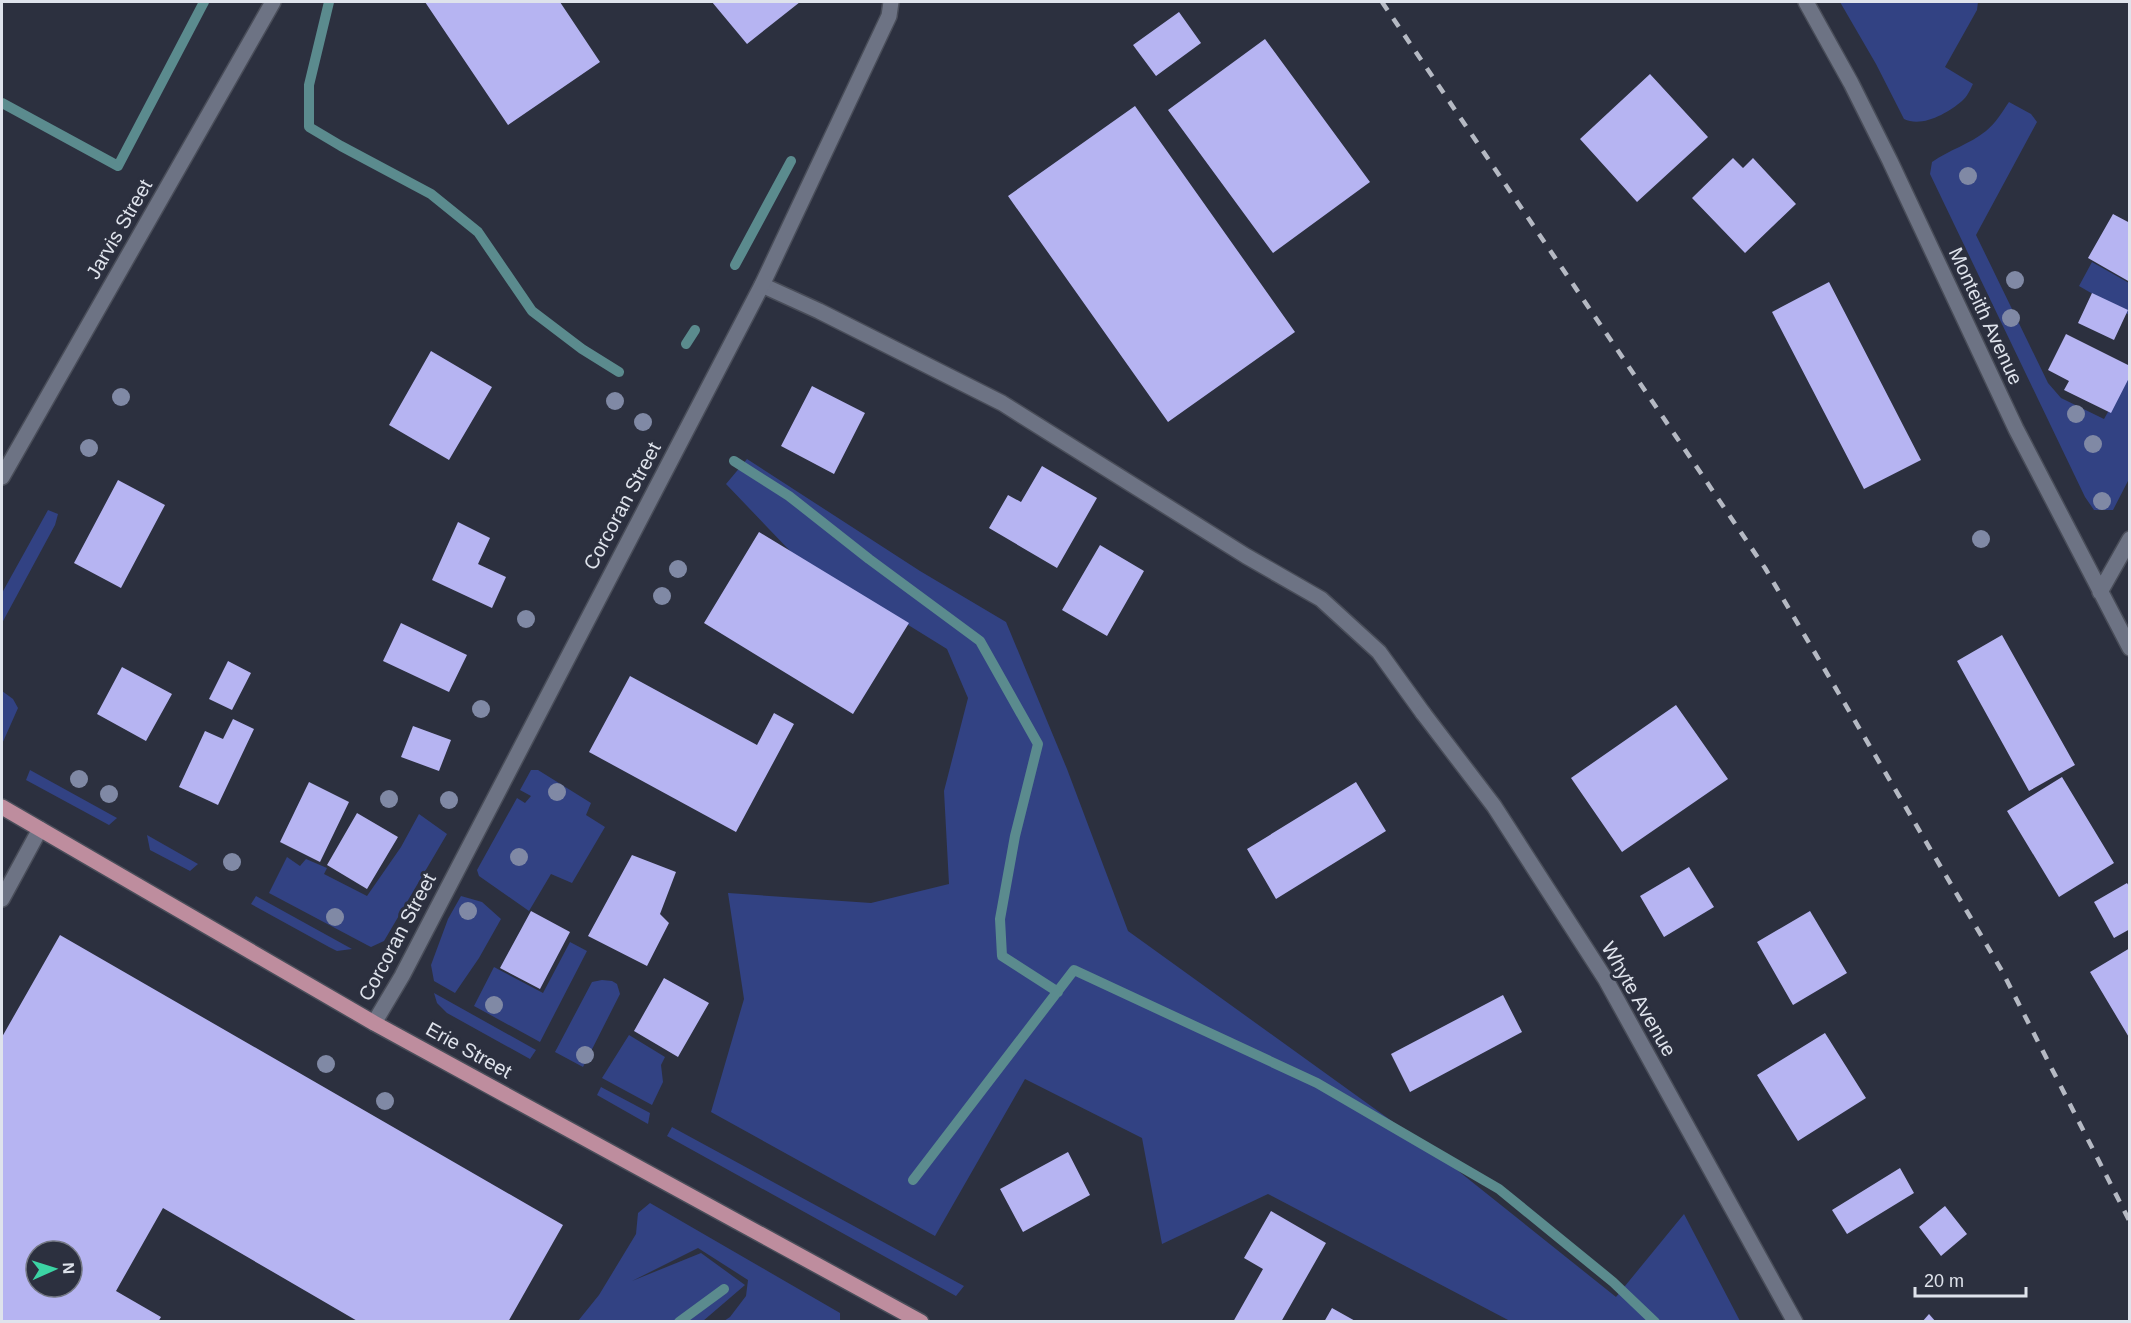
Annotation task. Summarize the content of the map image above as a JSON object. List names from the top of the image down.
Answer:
{
  "streets": {
    "main road": ["Erie Street"],
    "street": [
      "Jarvis Street",
      "Monteith Avenue",
      "Corcoran Street",
      "Whyte Avenue"
    ]
  },
  "crossings": [
    ["Corcoran Street", "Whyte Avenue"],
    ["Corcoran Street", "Erie Street"]
  ],
  "scale_bar": "20 m",
  "north": "right"
}
